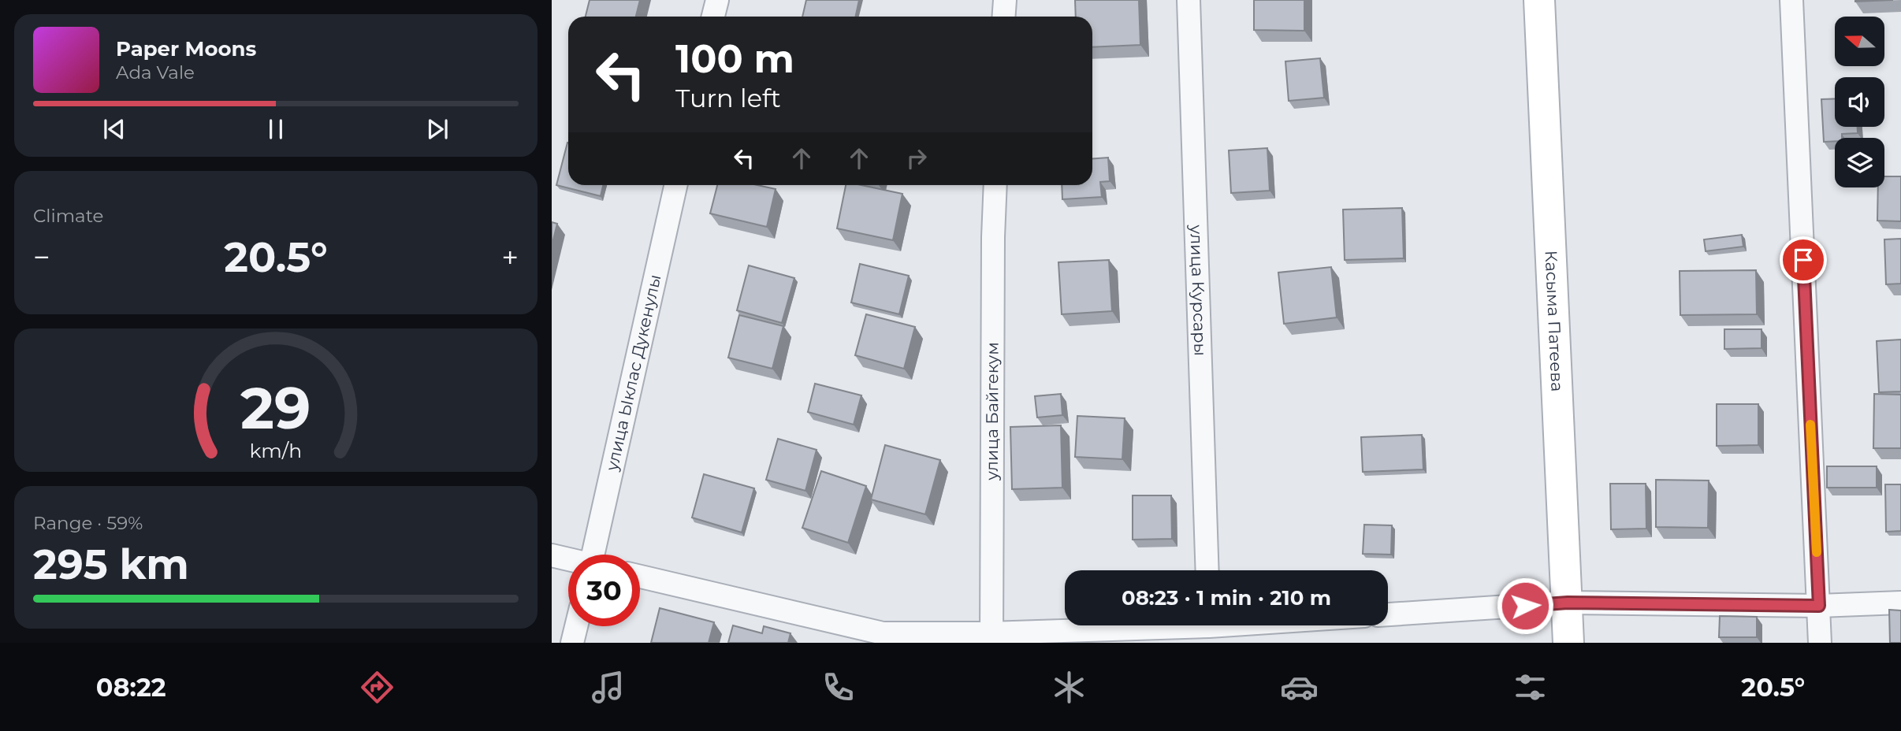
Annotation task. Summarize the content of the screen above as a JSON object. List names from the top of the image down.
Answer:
{
  "streets": {
    "main road": ["Касыма Патеева"],
    "street": ["улица Курсары", "улица Ыклас Дукенулы", "улица Байгекум"]
  },
  "north": "left",
  "page": {
    "turn": ["100 m", "Turn left"],
    "song": ["Paper Moons", "Ada Vale"],
    "tile": [
      "Climate",
      ["Range · 59%", "295 km"]
    ],
    "heat": ["−", "20.5°", "+"],
    "limit": "30",
    "trip": "08:23 · 1 min · 210 m",
    "tabs": ["08:22", "20.5°"],
    "gauge": ["29", "km/h"]
  }
}
